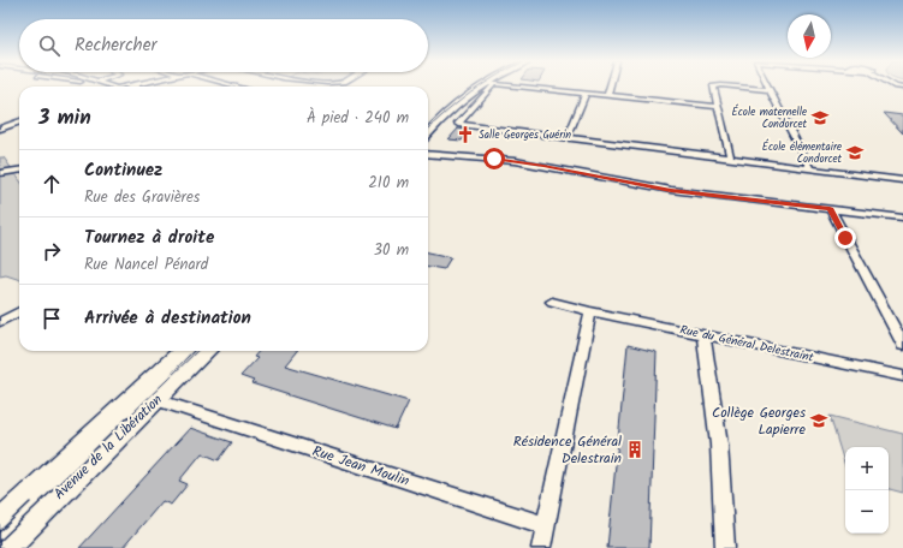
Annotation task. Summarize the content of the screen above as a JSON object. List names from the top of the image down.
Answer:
{
  "streets": {
    "street": ["Rue du Général Delestraint", "Avenue de la Libération", "Rue Jean Moulin"]
  },
  "crossings": [
    ["Avenue de la Libération", "Rue Jean Moulin"]
  ],
  "places": {
    "school or university": ["École maternelle Condorcet", "École élémentaire Condorcet", "Collège Georges Lapierre"],
    "church": ["Salle Georges Guérin"],
    "building": ["Résidence Général Delestrain"]
  },
  "north": "bottom",
  "page": {
    "search": "Rechercher",
    "heading": ["3 min", "À pied · 240 m"],
    "list": [
      ["Continuez", "Rue des Gravières", "210 m"],
      ["Tournez à droite", "Rue Nancel Pénard", "30 m"],
      "Arrivée à destination"
    ],
    "map_buttons": ["+", "−"]
  }
}
